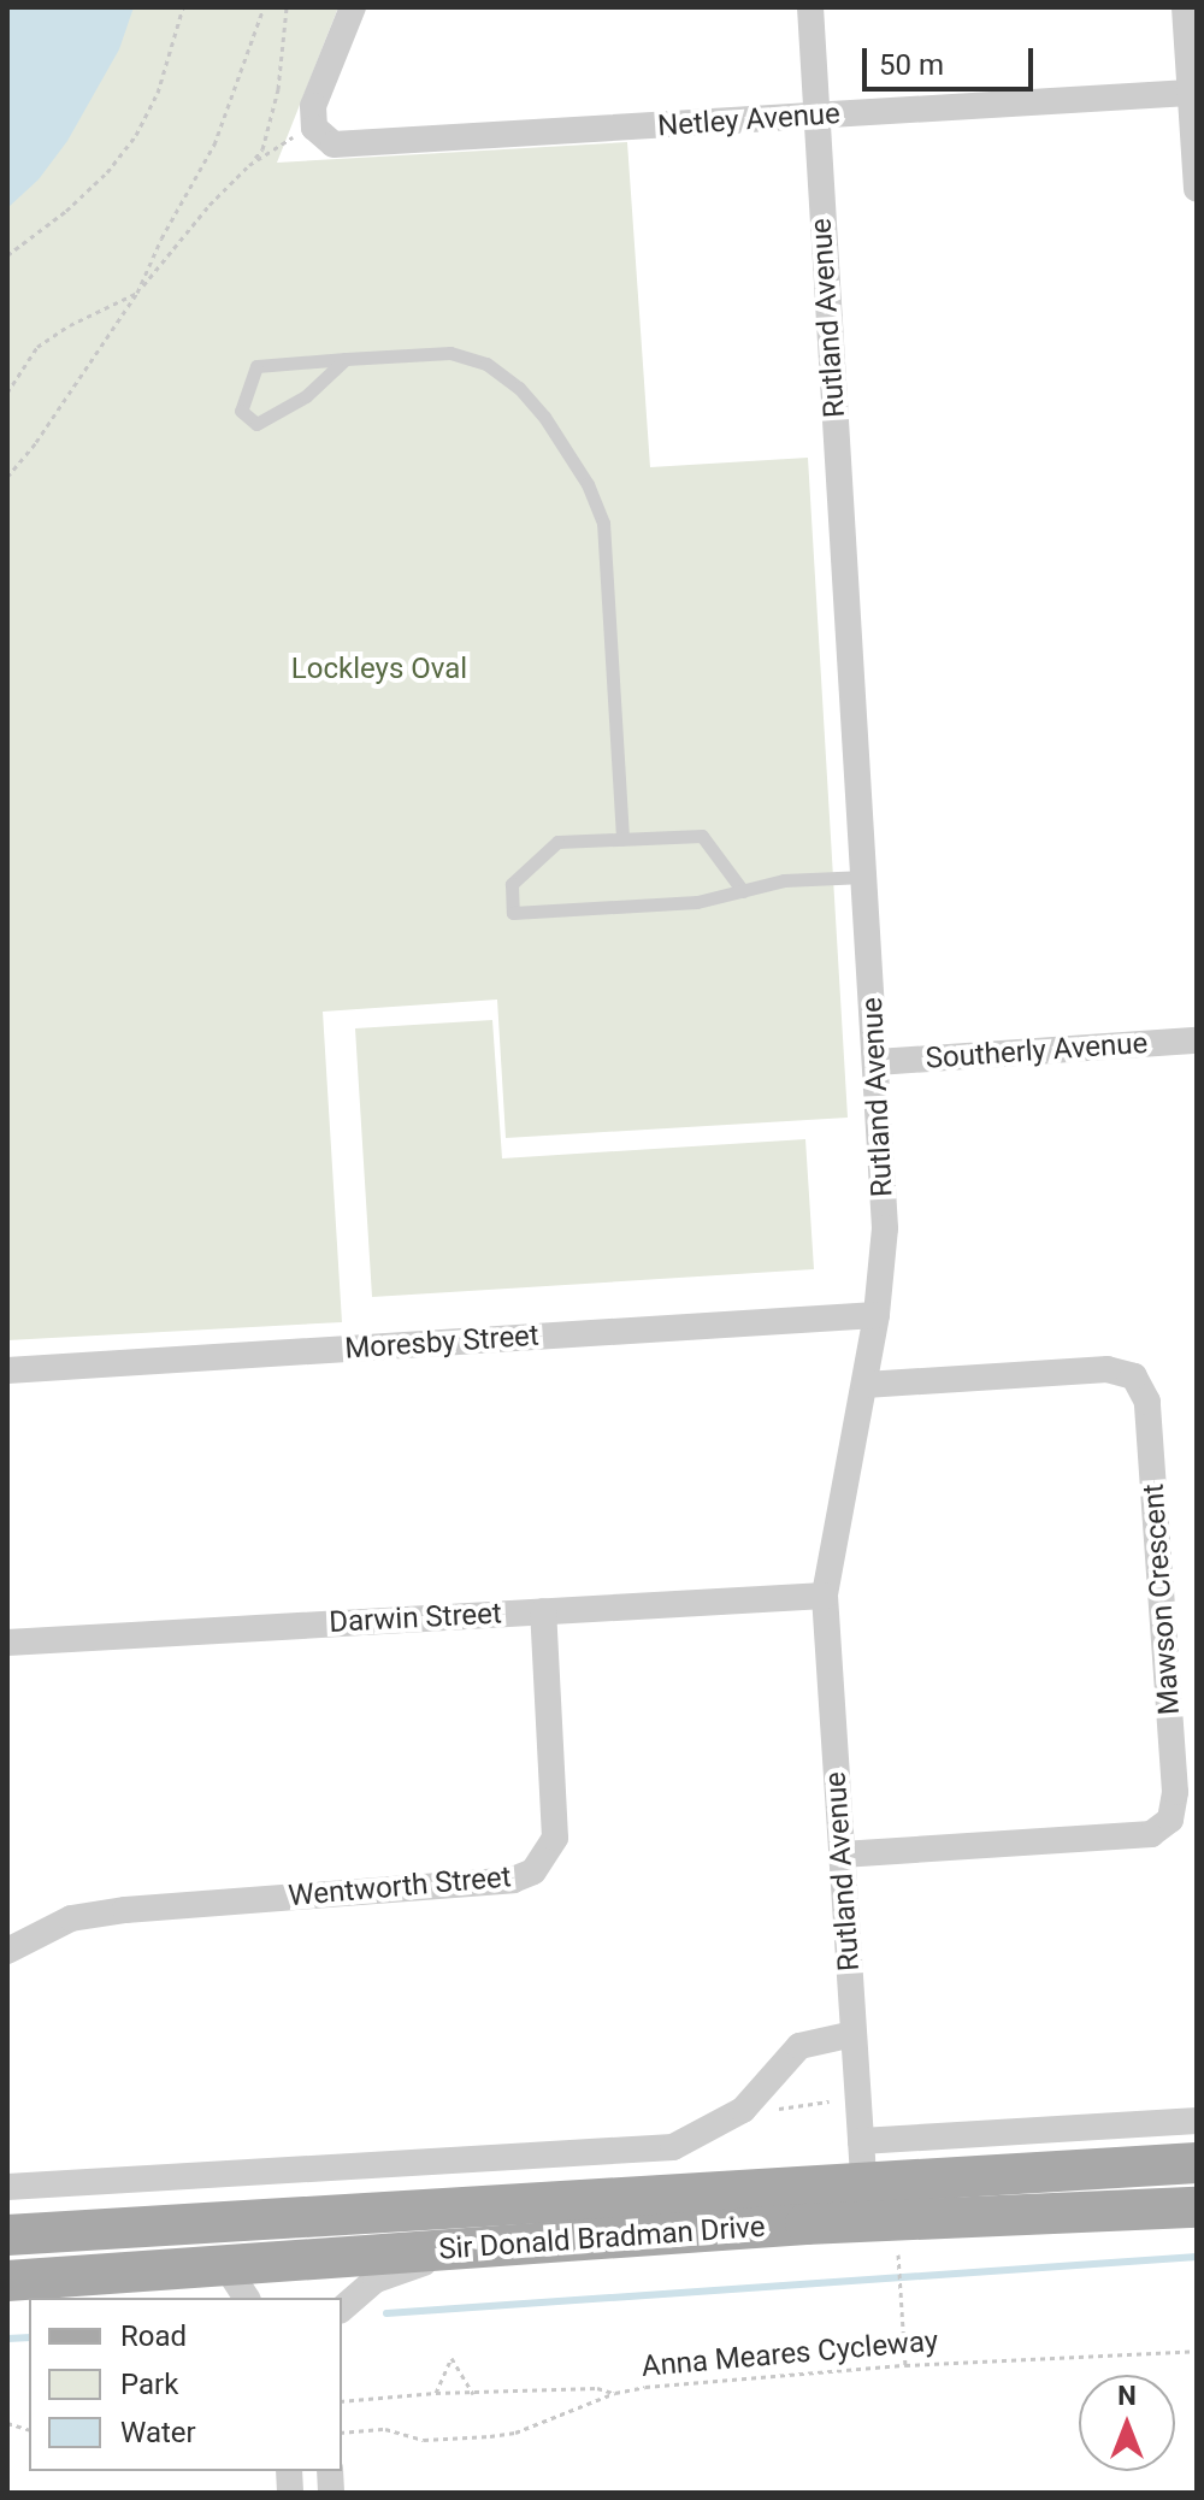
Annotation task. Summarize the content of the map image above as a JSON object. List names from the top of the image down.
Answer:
{
  "streets": {
    "main road": ["Sir Donald Bradman Drive"],
    "street": [
      "Netley Avenue",
      "Rutland Avenue",
      "Southerly Avenue",
      "Moresby Street",
      "Mawson Crescent",
      "Darwin Street",
      "Wentworth Street"
    ],
    "path": ["Anna Meares Cycleway"]
  },
  "crossings": [
    ["Netley Avenue", "Rutland Avenue"],
    ["Rutland Avenue", "Southerly Avenue"],
    ["Rutland Avenue", "Moresby Street"],
    ["Rutland Avenue", "Mawson Crescent"],
    ["Rutland Avenue", "Darwin Street"],
    ["Rutland Avenue", "Sir Donald Bradman Drive"],
    ["Darwin Street", "Wentworth Street"]
  ],
  "parks": ["Lockleys Oval"],
  "legend": ["Road", "Park", "Water"],
  "scale_bar": "50 m",
  "north": "top"
}
